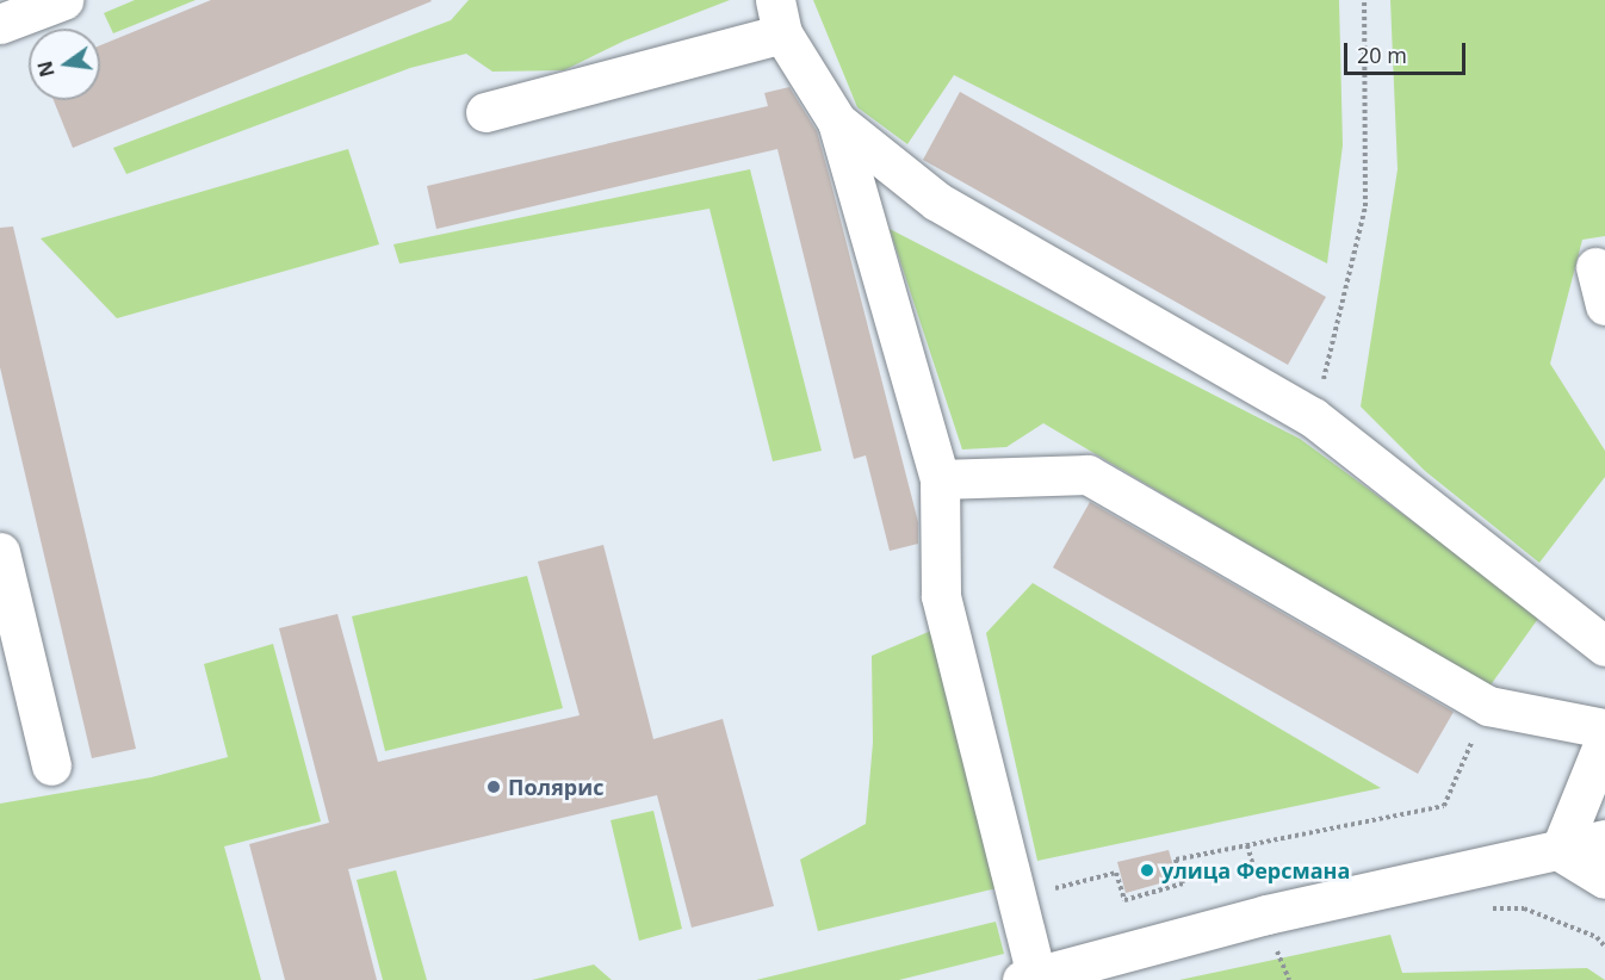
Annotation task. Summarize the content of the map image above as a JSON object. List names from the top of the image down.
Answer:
{
  "places": ["Полярис", "улица Ферсмана"],
  "scale_bar": "20 m",
  "north": "left"
}
